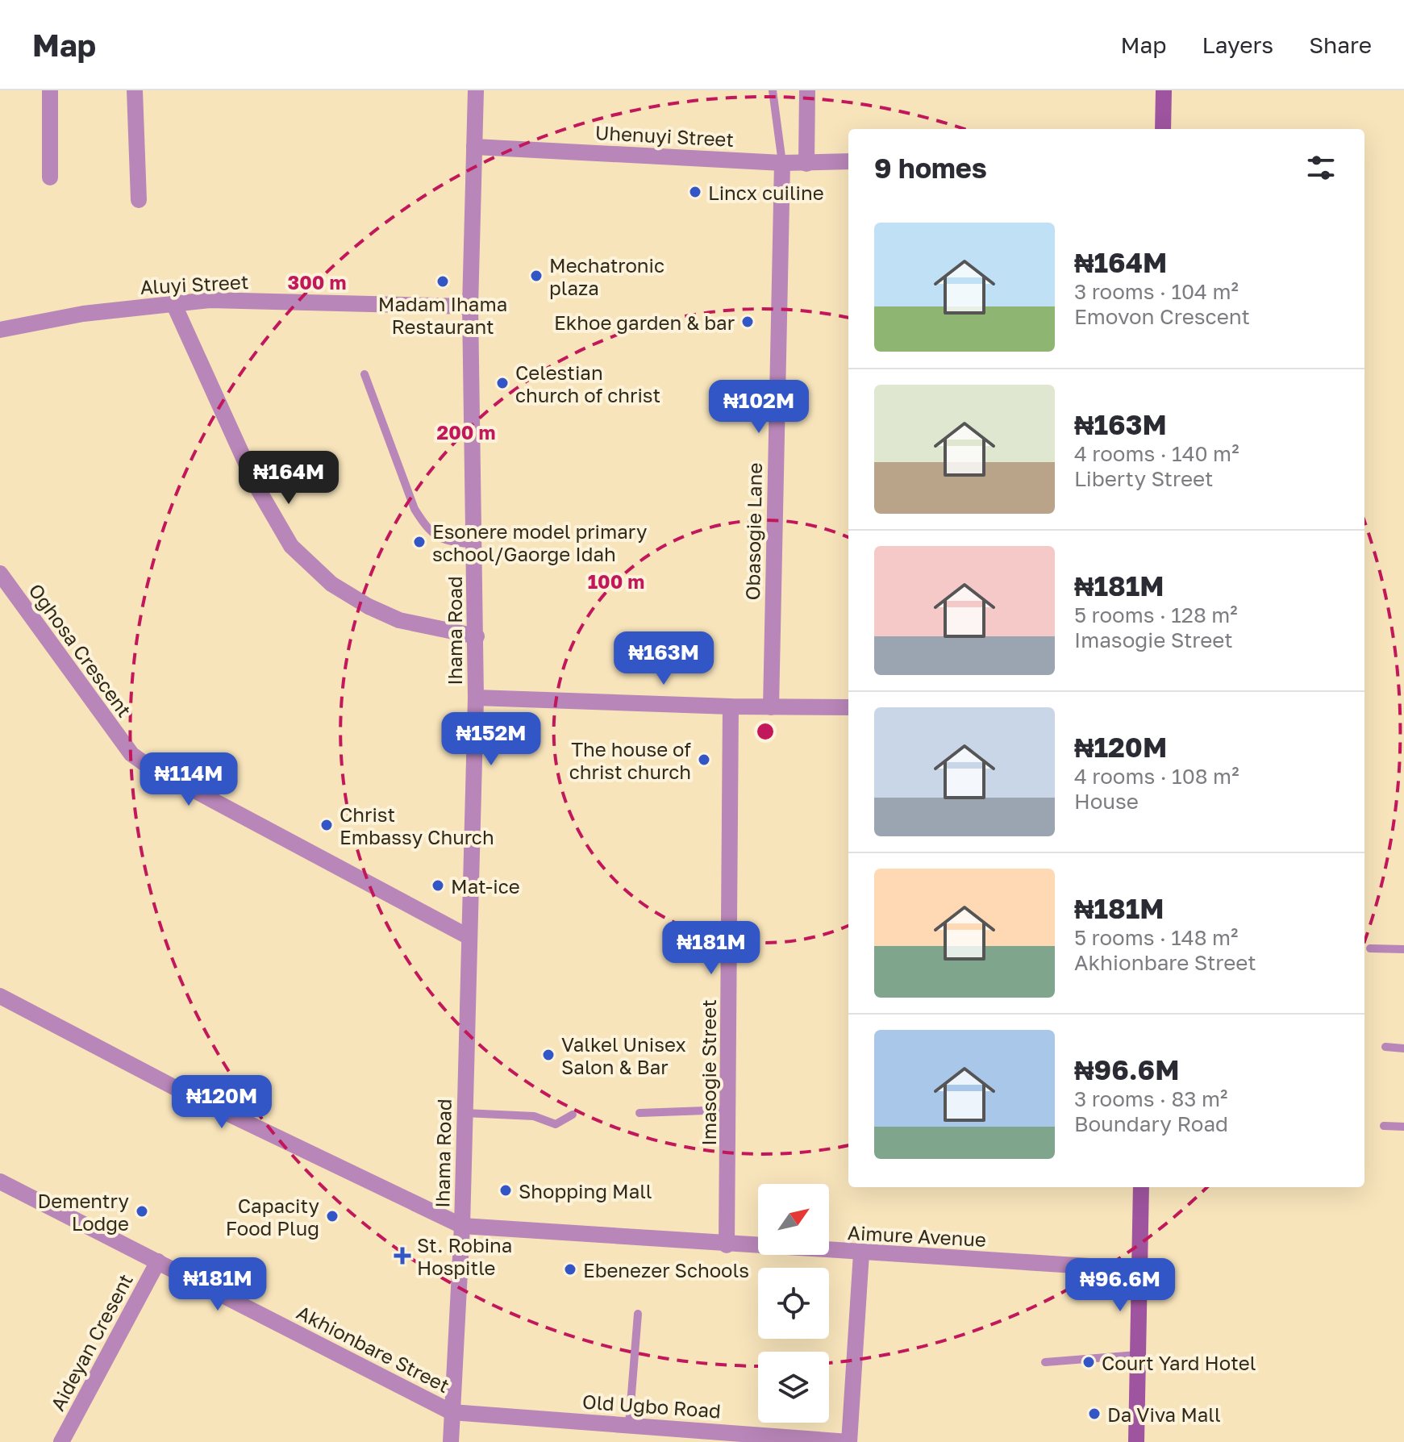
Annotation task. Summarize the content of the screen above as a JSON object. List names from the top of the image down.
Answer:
{
  "streets": {
    "street": [
      "Uhenuyi Street",
      "Aluyi Street",
      "Obasogie Lane",
      "Ihama Road",
      "Oghosa Crescent",
      "Imasogie Street",
      "Aimure Avenue",
      "Aideyan Cresent",
      "Akhionbare Street",
      "Old Ugbo Road"
    ]
  },
  "crossings": [
    ["Uhenuyi Street", "Obasogie Lane"],
    ["Uhenuyi Street", "Ihama Road"],
    ["Aluyi Street", "Ihama Road"],
    ["Ihama Road", "Oghosa Crescent"],
    ["Ihama Road", "Aimure Avenue"],
    ["Ihama Road", "Akhionbare Street"],
    ["Ihama Road", "Old Ugbo Road"],
    ["Imasogie Street", "Aimure Avenue"],
    ["Aideyan Cresent", "Akhionbare Street"],
    ["Akhionbare Street", "Old Ugbo Road"]
  ],
  "places": {
    "other": [
      "Lincx cuiline",
      "Mechatronic plaza",
      "Madam Ihama Restaurant",
      "Ekhoe garden & bar",
      "Celestian church of christ",
      "Esonere model primary school/Gaorge Idah",
      "The house of christ church",
      "Christ Embassy Church",
      "Mat-ice",
      "Valkel Unisex Salon & Bar",
      "Shopping Mall",
      "Dementry Lodge",
      "Capacity Food Plug",
      "Ebenezer Schools",
      "Court Yard Hotel",
      "Da Viva Mall"
    ],
    "health": ["St. Robina Hospitle"]
  },
  "north": "top right",
  "page": {
    "header": "Map",
    "nav": ["Map", "Layers", "Share"],
    "heading": "9 homes",
    "list": [
      {
        "name": "₦164M",
        "note": "3 rooms · 104 m² · Emovon Crescent"
      },
      {
        "name": "₦163M",
        "note": "4 rooms · 140 m² · Liberty Street"
      },
      {
        "name": "₦181M",
        "note": "5 rooms · 128 m² · Imasogie Street"
      },
      {
        "name": "₦120M",
        "note": "4 rooms · 108 m² · House"
      },
      {
        "name": "₦181M",
        "note": "5 rooms · 148 m² · Akhionbare Street"
      },
      {
        "name": "₦96.6M",
        "note": "3 rooms · 83 m² · Boundary Road"
      }
    ],
    "price": [
      "₦102M",
      "₦164M",
      "₦163M",
      "₦152M",
      "₦114M",
      "₦181M",
      "₦120M",
      "₦181M",
      "₦96.6M"
    ]
  },
  "rings": ["300 m", "200 m", "100 m"]
}
